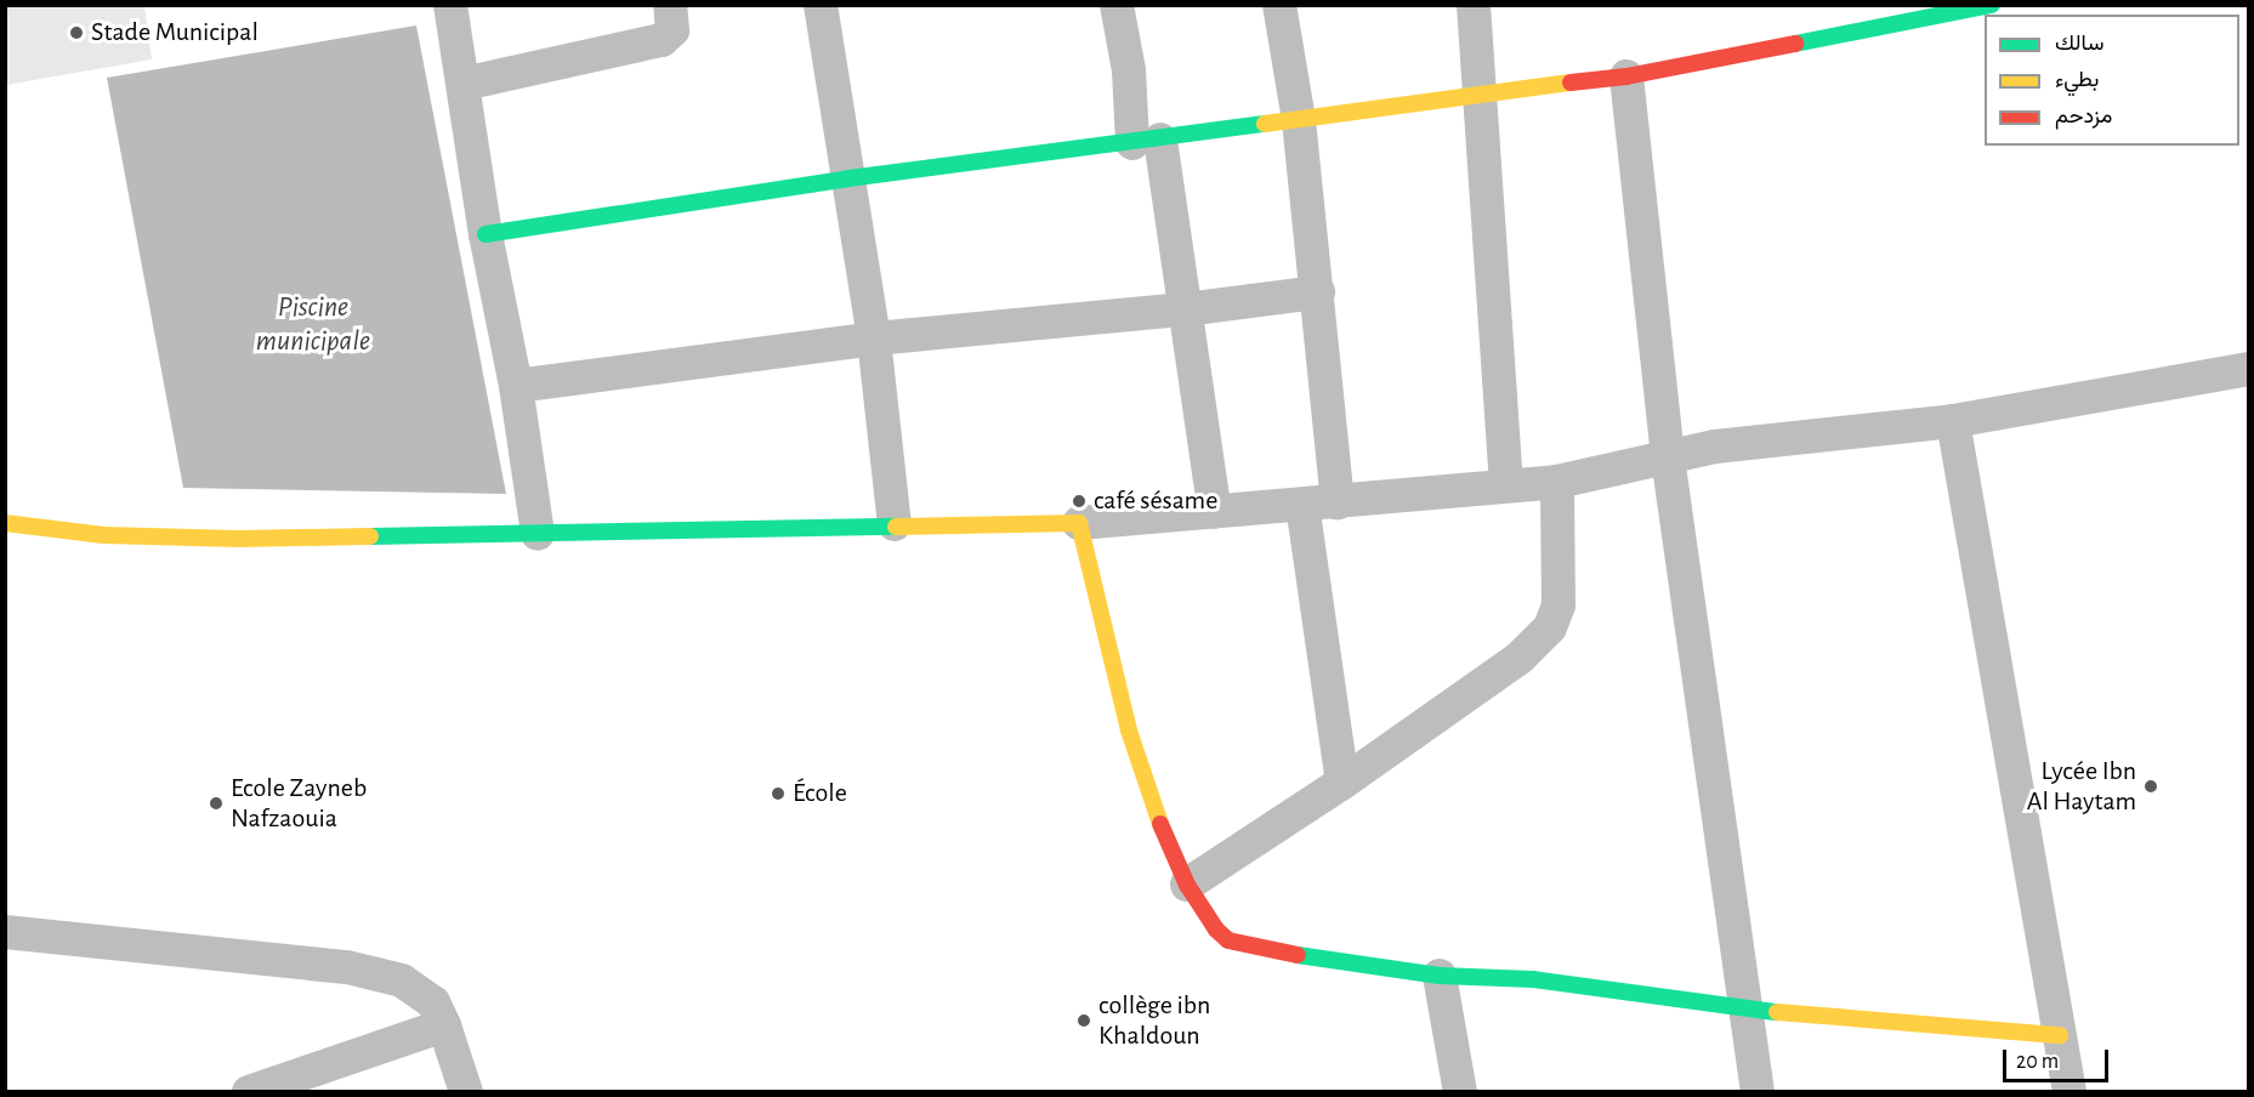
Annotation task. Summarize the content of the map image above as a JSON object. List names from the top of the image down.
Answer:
{
  "water": ["Piscine municipale"],
  "places": [
    "Stade Municipal",
    "café sésame",
    "Lycée Ibn Al Haytam",
    "École",
    "Ecole Zayneb Nafzaouia",
    "collège ibn Khaldoun"
  ],
  "legend": ["سالك", "بطيء", "مزدحم"],
  "scale_bar": "20 m"
}
